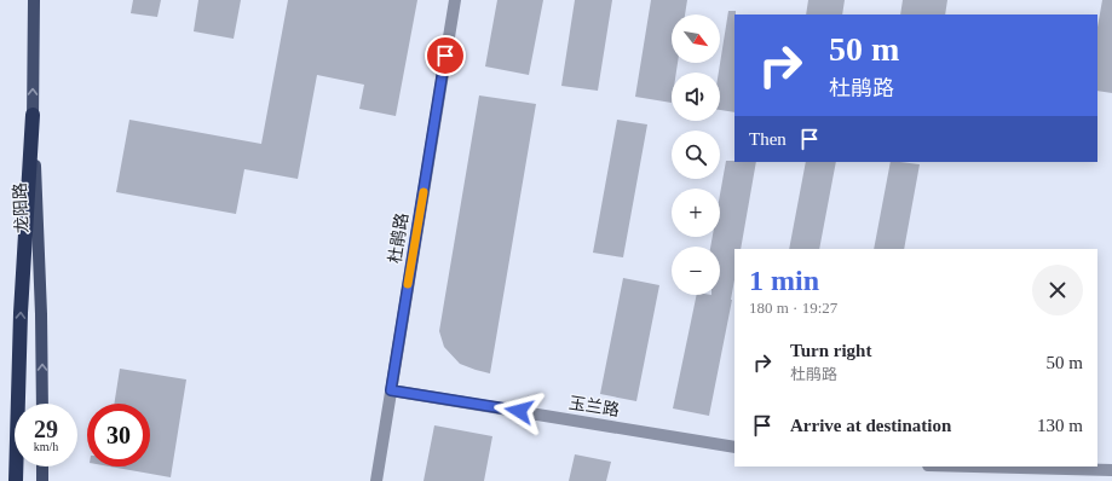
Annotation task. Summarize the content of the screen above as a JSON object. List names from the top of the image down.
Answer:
{
  "streets": {
    "main road": ["龙阳路"],
    "street": ["杜鹃路", "玉兰路"]
  },
  "crossings": [
    ["杜鹃路", "玉兰路"]
  ],
  "one_way": ["龙阳路"],
  "north": "bottom right",
  "page": {
    "map_buttons": ["+", "−"],
    "turn": ["50 m", "杜鹃路"],
    "then": "Then",
    "heading": ["1 min", "180 m · 19:27"],
    "list": [
      {
        "name": "Turn right",
        "note": "杜鹃路",
        "value": "50 m"
      },
      {
        "name": "Arrive at destination",
        "value": "130 m"
      }
    ],
    "speed": "29 km/h",
    "limit": "30"
  }
}
